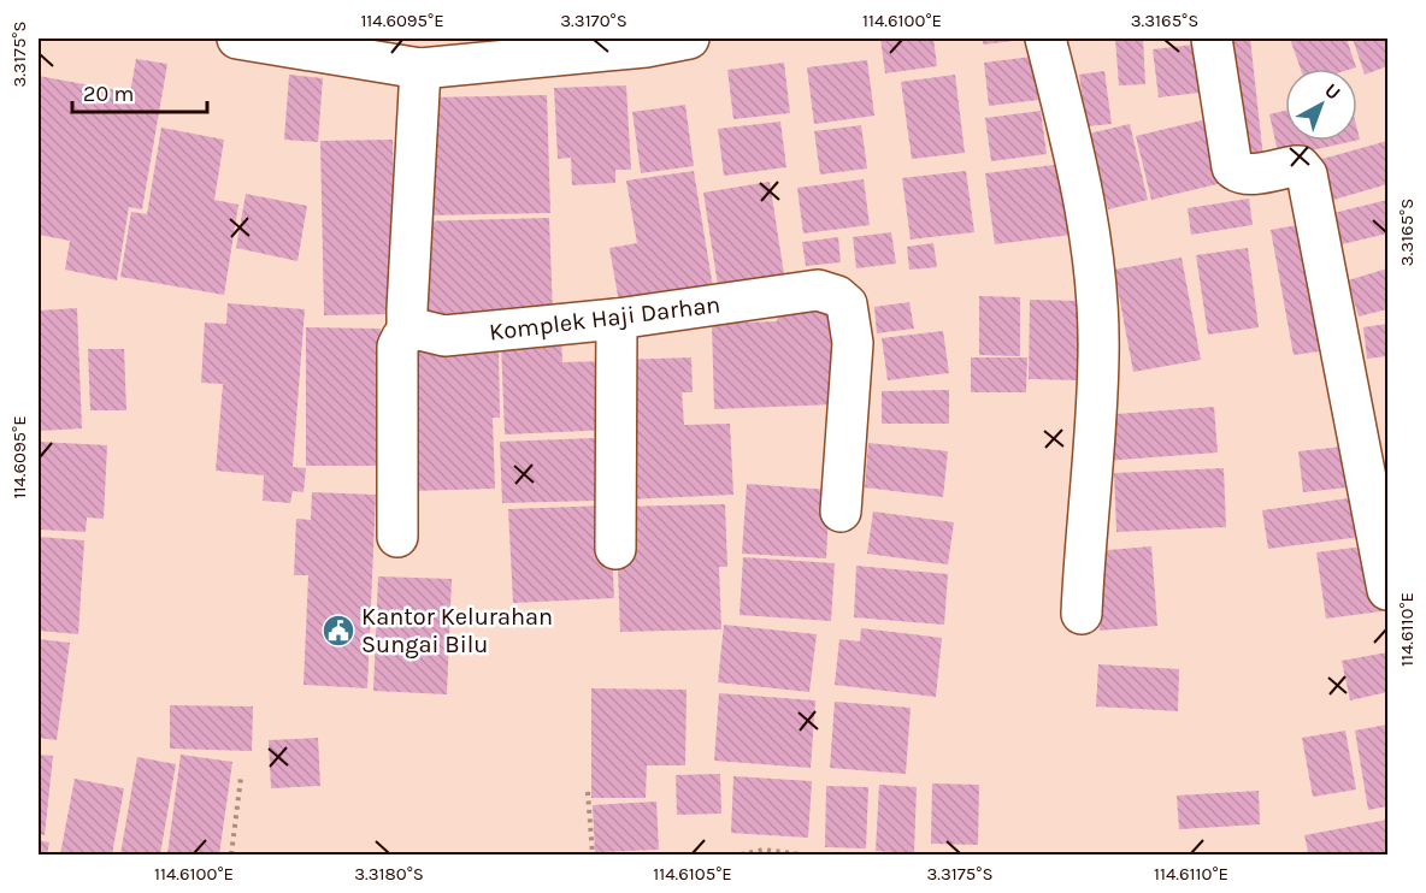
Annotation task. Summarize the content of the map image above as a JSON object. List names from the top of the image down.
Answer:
{
  "streets": {
    "street": ["Komplek Haji Darhan"]
  },
  "places": {
    "public building": ["Kantor Kelurahan Sungai Bilu"]
  },
  "scale_bar": "20 m",
  "north": "top right",
  "coordinates": [
    "114.6095°E",
    "3.3170°S",
    "114.6100°E",
    "3.3165°S",
    "3.3175°S",
    "114.6110°E",
    "3.3180°S",
    "114.6105°E"
  ]
}
